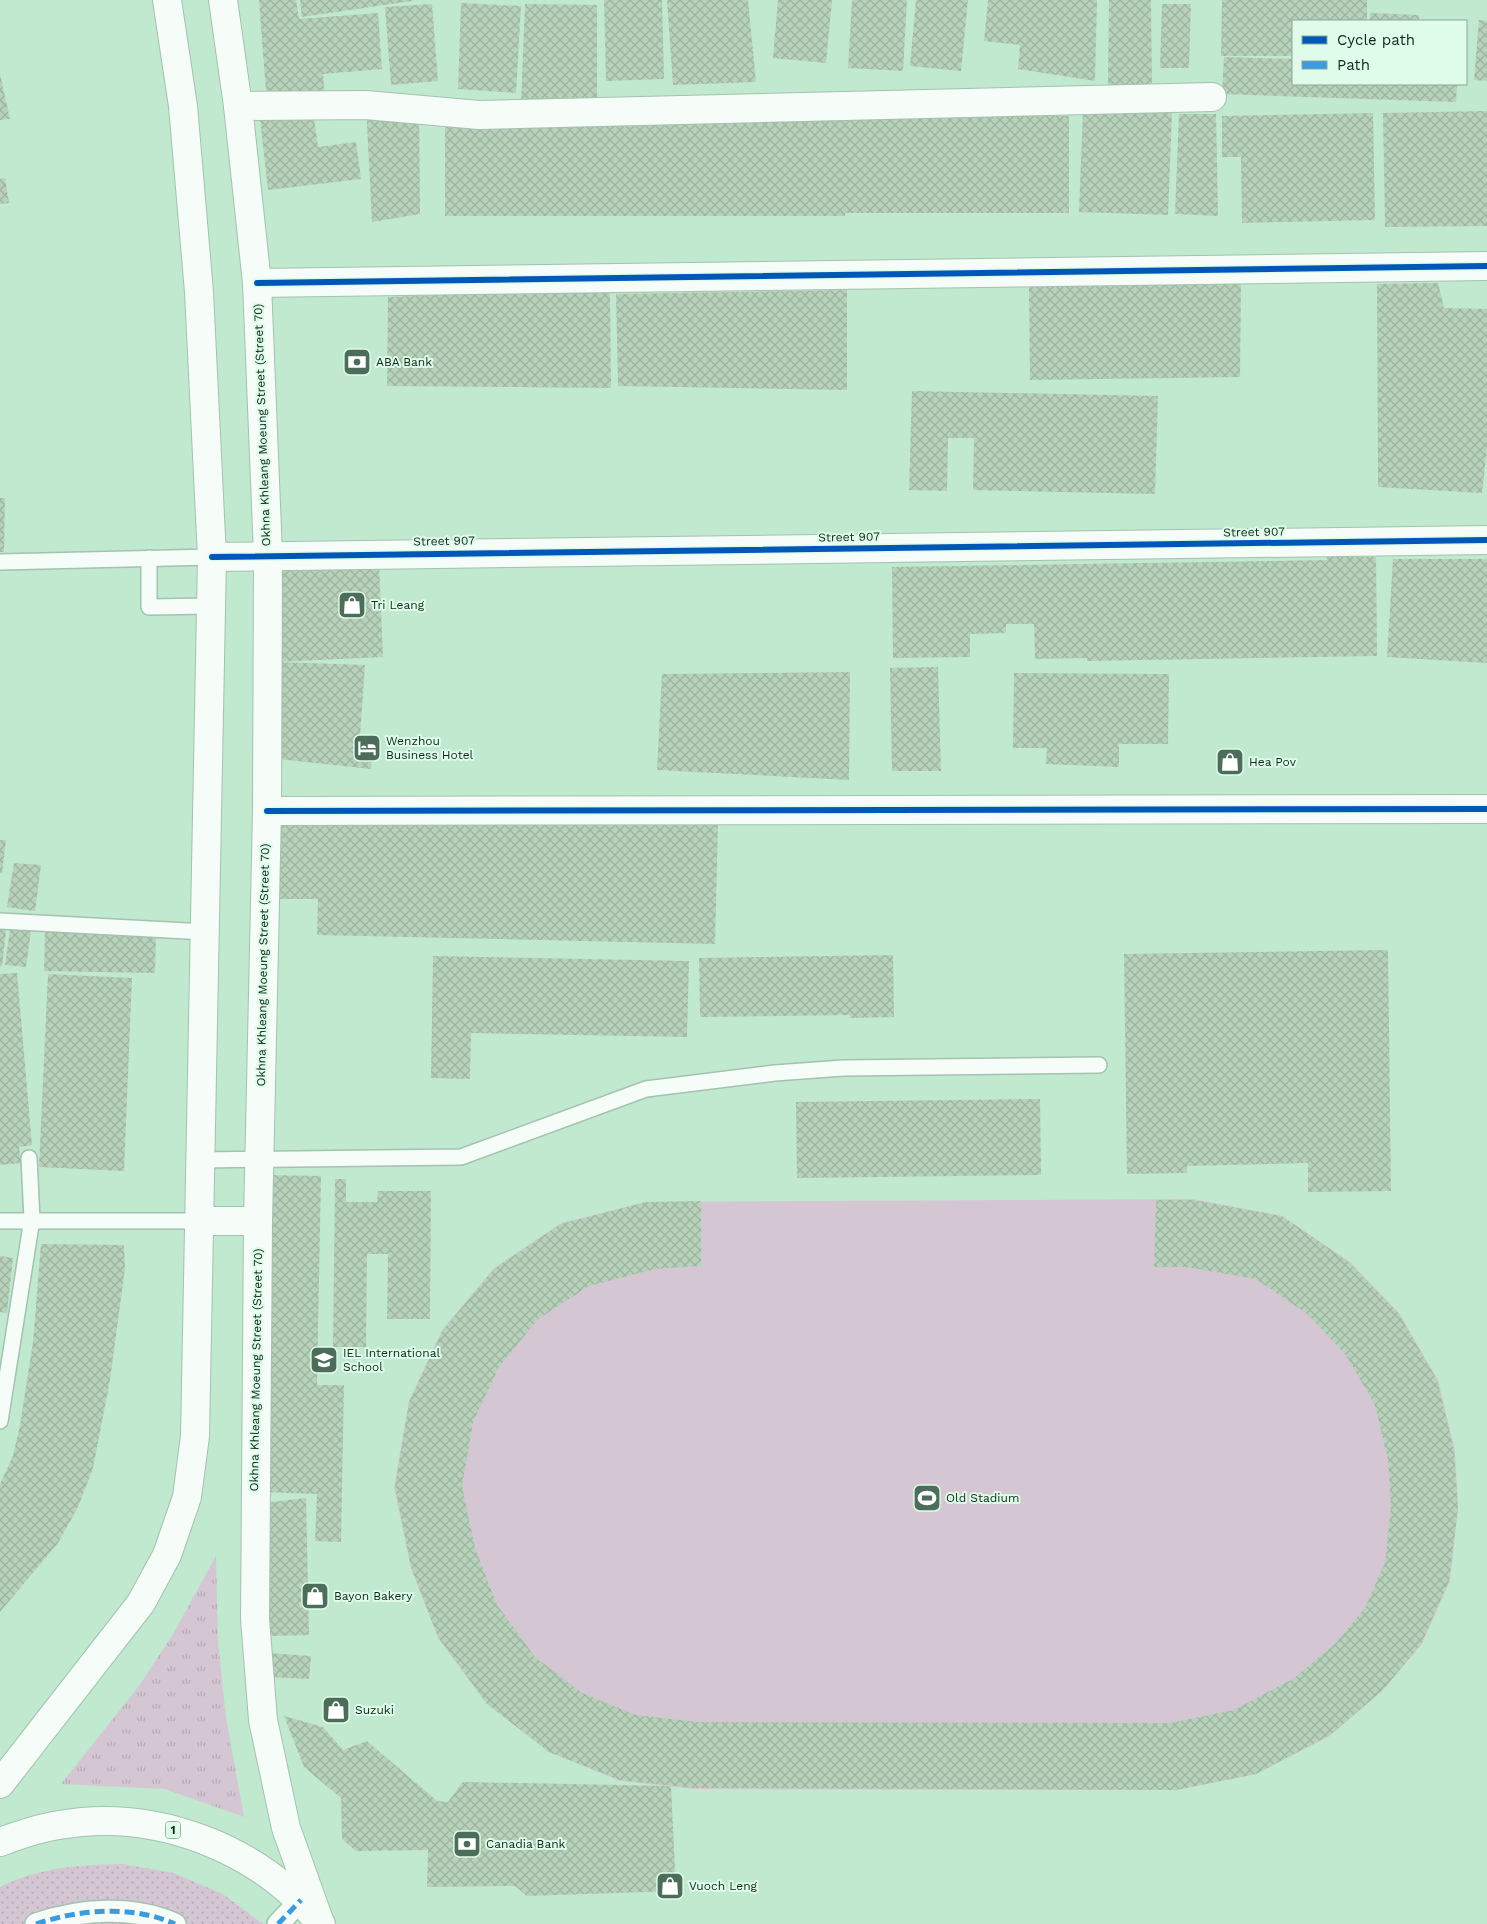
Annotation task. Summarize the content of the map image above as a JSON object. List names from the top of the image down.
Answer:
{
  "streets": {
    "main road": ["Okhna Khleang Moeung Street (Street 70)", "Street 907", "1"]
  },
  "crossings": [
    ["Okhna Khleang Moeung Street (Street 70)", "Street 907"],
    ["Okhna Khleang Moeung Street (Street 70)", "1"]
  ],
  "places": {
    "bank": ["ABA Bank", "Canadia Bank"],
    "shop": [
      "Tri Leang",
      "Hea Pov",
      "Bayon Bakery",
      "Suzuki",
      "Vuoch Leng"
    ],
    "hotel": ["Wenzhou Business Hotel"],
    "school or university": ["IEL International School"],
    "sports": ["Old Stadium"]
  },
  "legend": ["Cycle path", "Path"]
}
